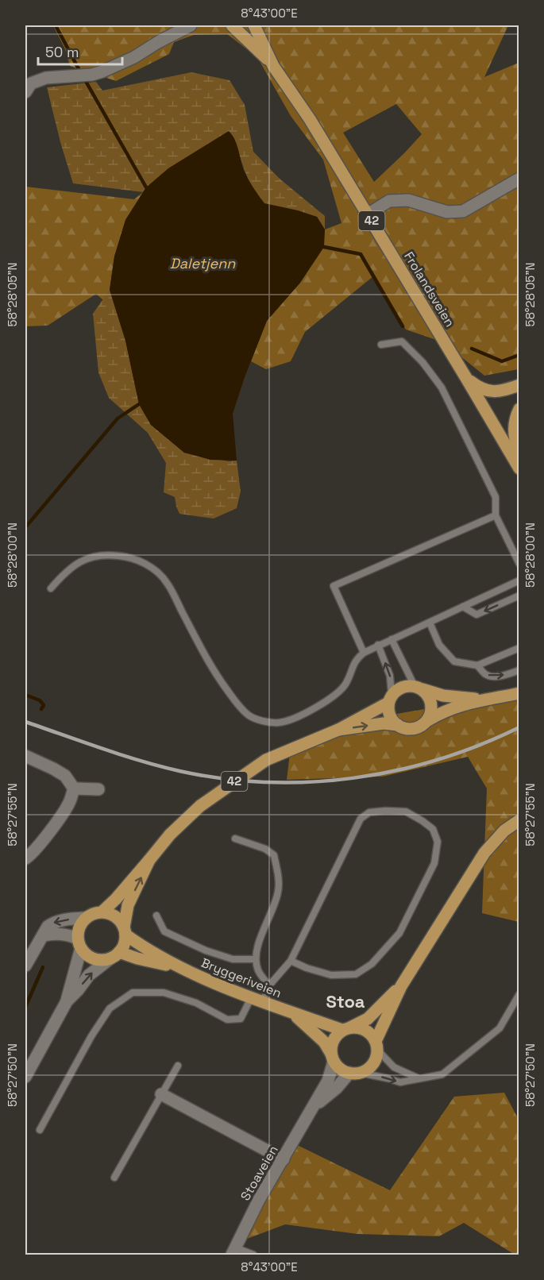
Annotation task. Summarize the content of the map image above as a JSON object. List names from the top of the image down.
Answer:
{
  "streets": {
    "main road": ["42", "Frolandsveien", "Bryggeriveien"],
    "street": ["Stoaveien"]
  },
  "crossings": [
    ["42", "Bryggeriveien"],
    ["Bryggeriveien", "Stoaveien"]
  ],
  "districts": ["Stoa"],
  "water": ["Daletjenn"],
  "scale_bar": "50 m",
  "coordinates": [
    "8°43'00\"E",
    "58°28'05\"N",
    "58°28'00\"N",
    "58°27'55\"N",
    "58°27'50\"N"
  ]
}
